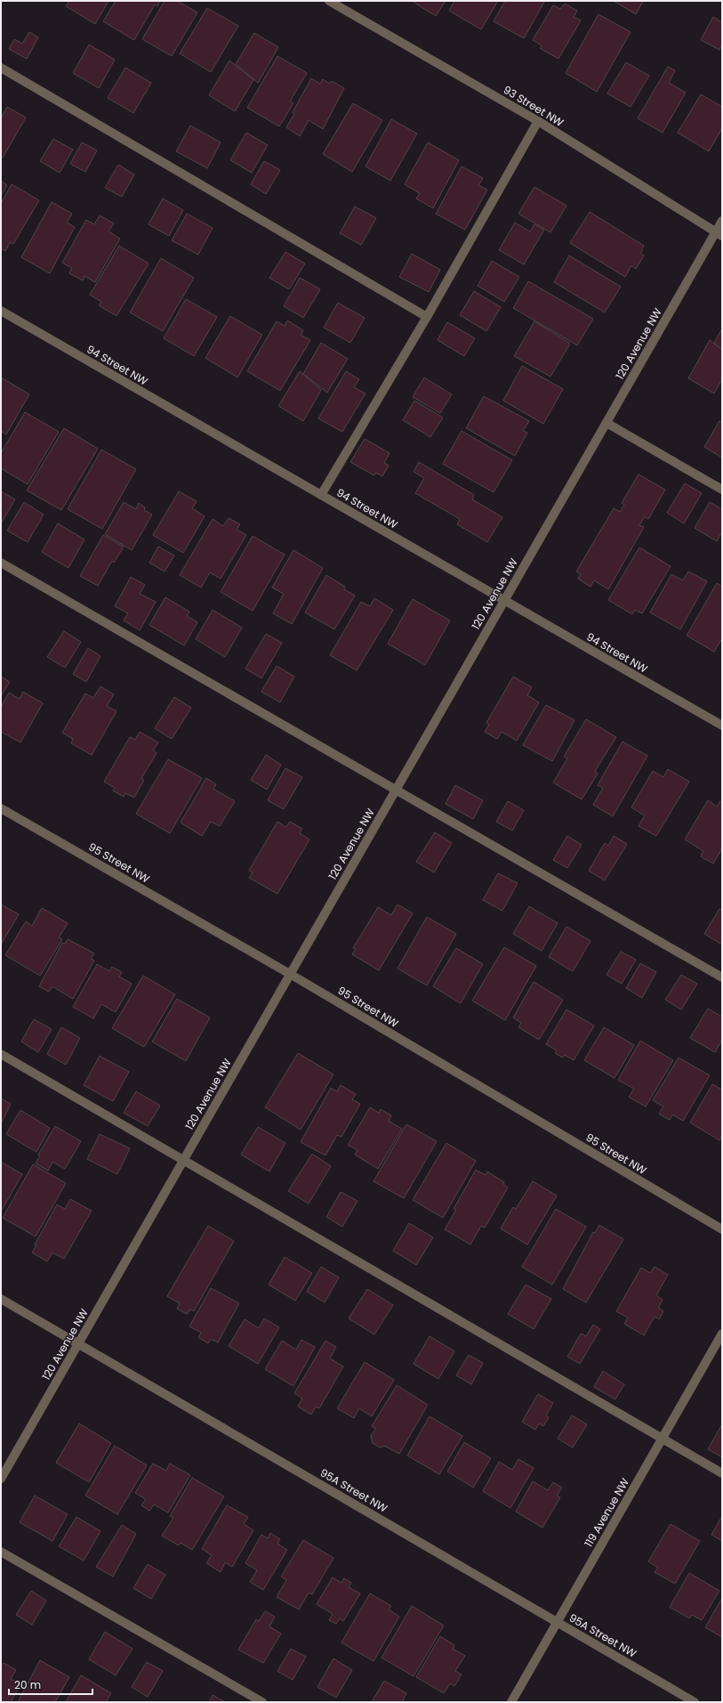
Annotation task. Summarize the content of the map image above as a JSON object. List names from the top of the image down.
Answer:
{
  "streets": {
    "street": [
      "93 Street NW",
      "120 Avenue NW",
      "94 Street NW",
      "95 Street NW",
      "95A Street NW",
      "119 Avenue NW"
    ]
  },
  "crossings": [
    ["93 Street NW", "120 Avenue NW"],
    ["120 Avenue NW", "94 Street NW"],
    ["120 Avenue NW", "95 Street NW"],
    ["120 Avenue NW", "95A Street NW"],
    ["95A Street NW", "119 Avenue NW"]
  ],
  "scale_bar": "20 m"
}
